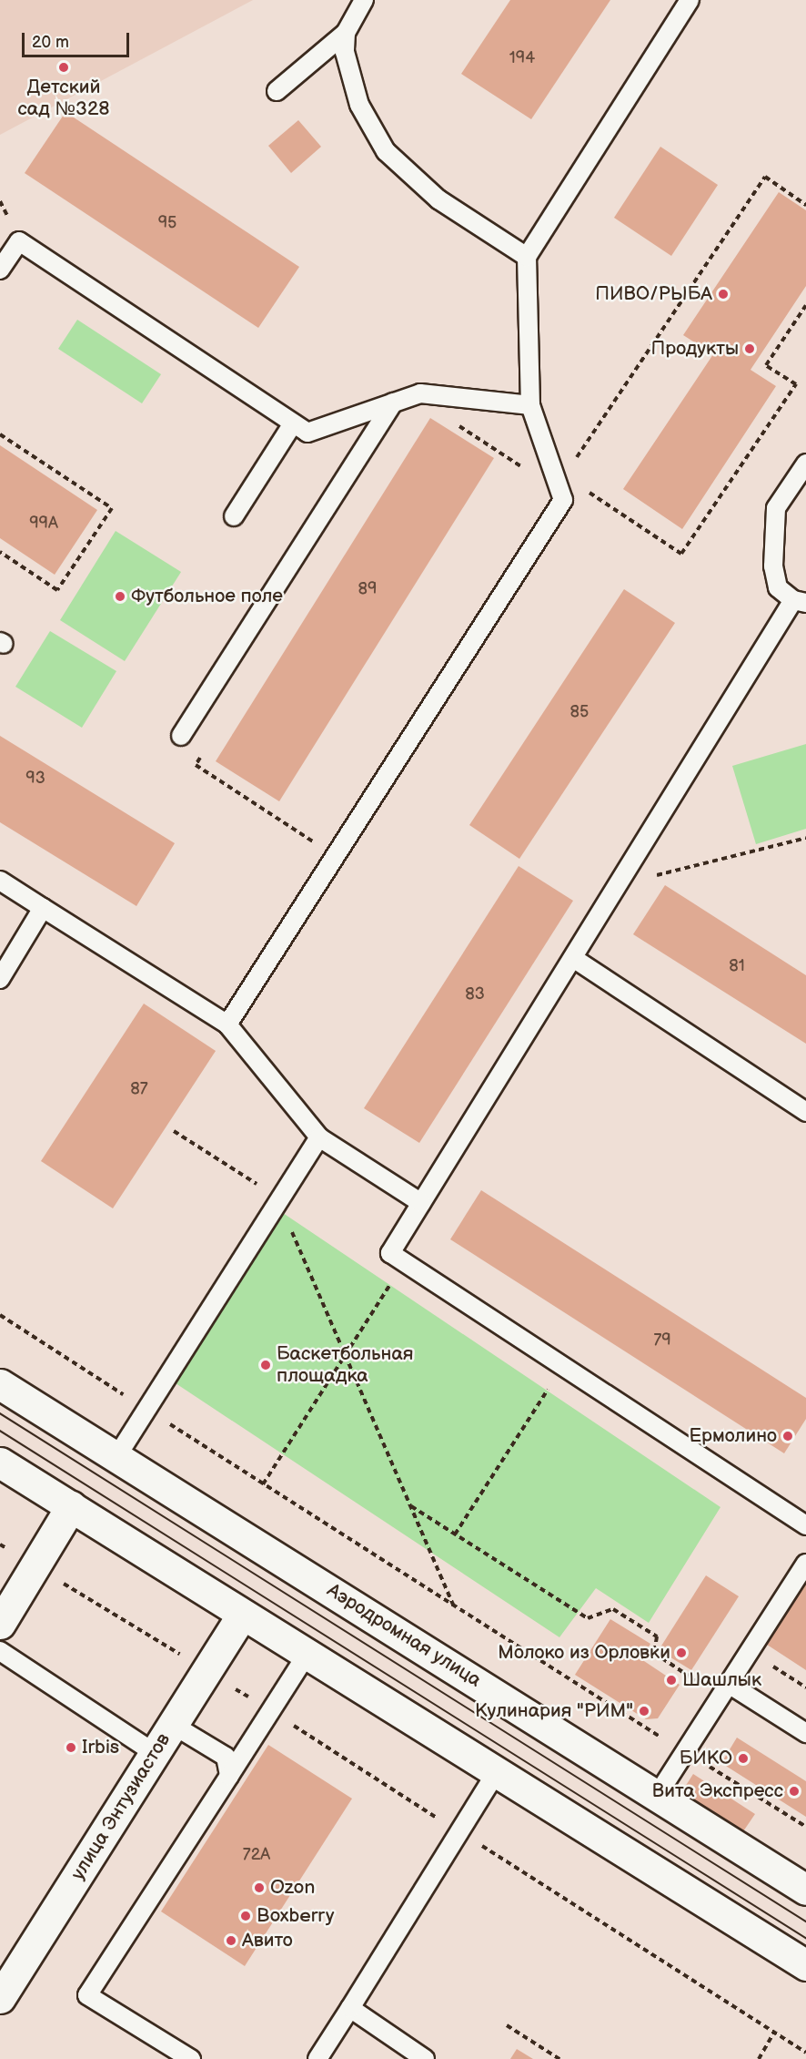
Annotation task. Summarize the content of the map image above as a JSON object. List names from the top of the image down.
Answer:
{
  "streets": {
    "main road": ["Аэродромная улица", "улица Энтузиастов"]
  },
  "places": [
    "Детский сад №328",
    "ПИВО/РЫБА",
    "Продукты",
    "Футбольное поле",
    "Баскетбольная площадка",
    "Ермолино",
    "Молоко из Орловки",
    "Шашлык",
    "Кулинария \"РИМ\"",
    "Irbis",
    "БИКО",
    "Вита Экспресс",
    "Ozon",
    "Boxberry",
    "Авито"
  ],
  "house_numbers": [
    "194",
    "95",
    "99А",
    "89",
    "85",
    "93",
    "81",
    "83",
    "87",
    "79",
    "72А"
  ],
  "scale_bar": "20 m"
}
